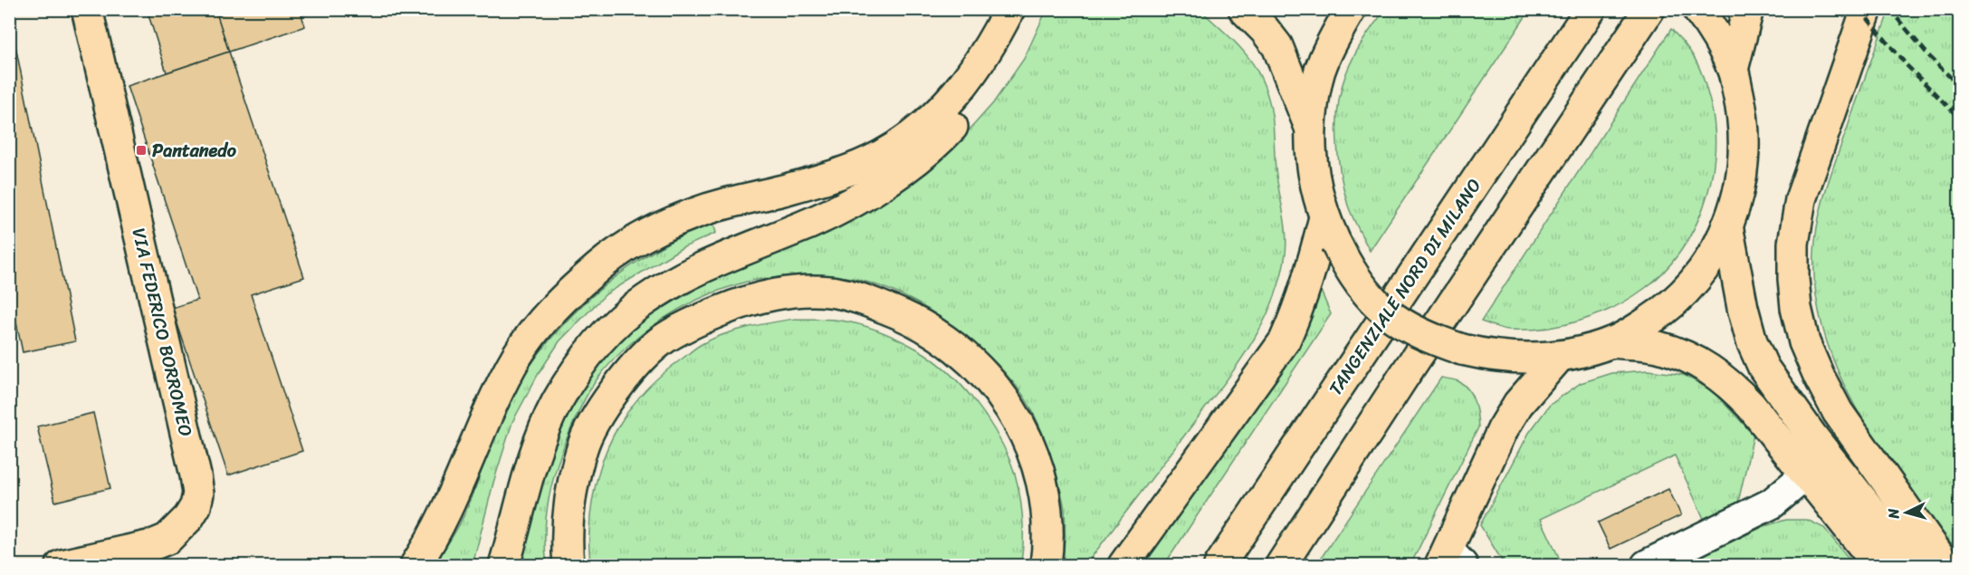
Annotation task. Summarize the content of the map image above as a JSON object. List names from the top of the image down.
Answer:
{
  "streets": {
    "main road": ["TANGENZIALE NORD DI MILANO", "VIA FEDERICO BORROMEO"]
  },
  "places": {
    "transit": ["Pantanedo"]
  },
  "north": "left"
}
